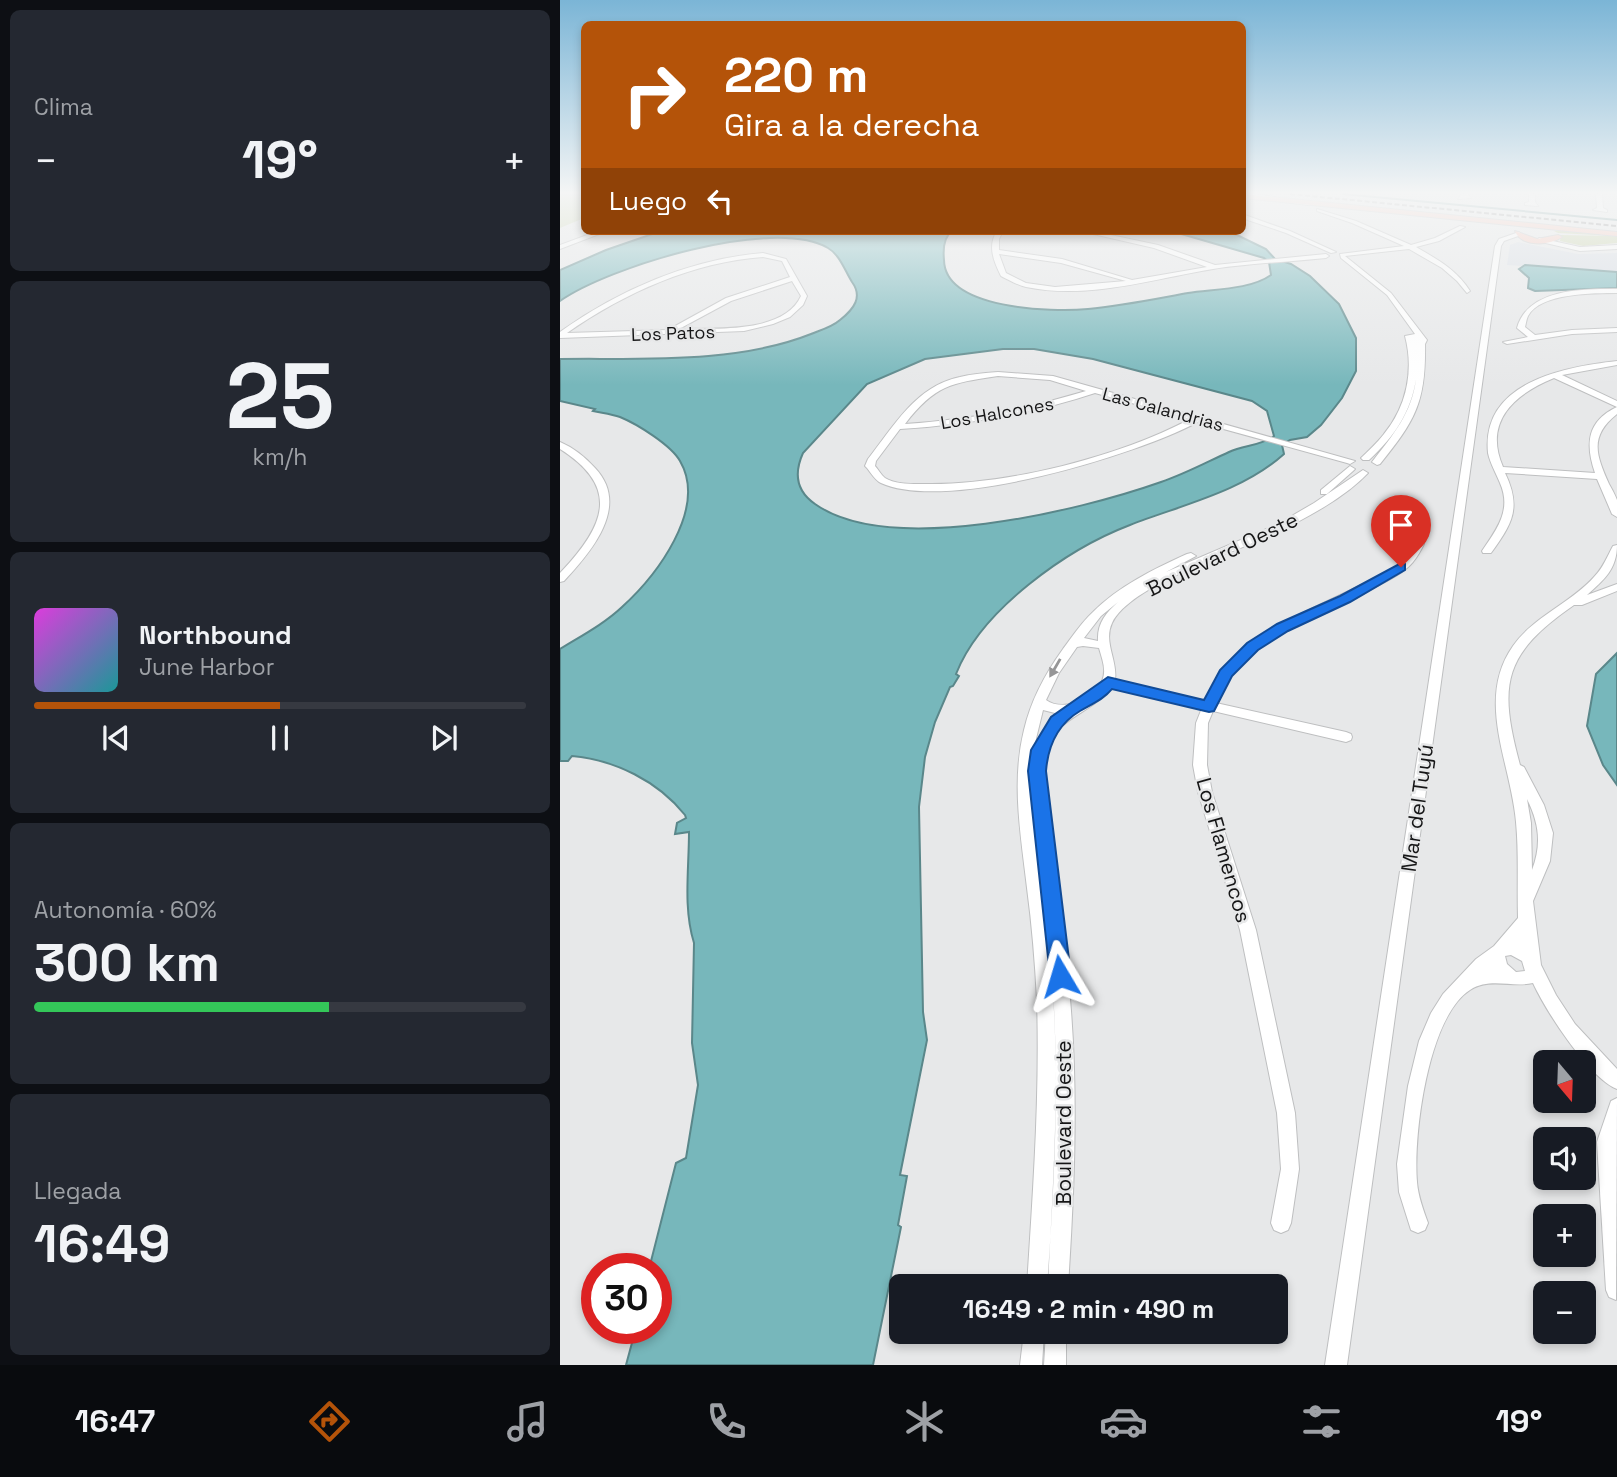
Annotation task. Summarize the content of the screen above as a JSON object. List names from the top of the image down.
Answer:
{
  "streets": {
    "street": [
      "Los Patos",
      "Las Calandrias",
      "Los Halcones",
      "Boulevard Oeste",
      "Mar del Tuyú",
      "Los Flamencos"
    ]
  },
  "crossings": [
    ["Las Calandrias", "Los Halcones"],
    ["Las Calandrias", "Boulevard Oeste"]
  ],
  "north": "bottom",
  "page": {
    "tile": [
      "Clima",
      ["25", "km/h"],
      ["Autonomía · 60%", "300 km"],
      ["Llegada", "16:49"]
    ],
    "turn": ["220 m", "Gira a la derecha"],
    "heat": ["−", "19°", "+"],
    "then": "Luego",
    "song": ["Northbound", "June Harbor"],
    "map_buttons": ["+", "−"],
    "limit": "30",
    "trip": "16:49 · 2 min · 490 m",
    "tabs": ["16:47", "19°"]
  }
}
